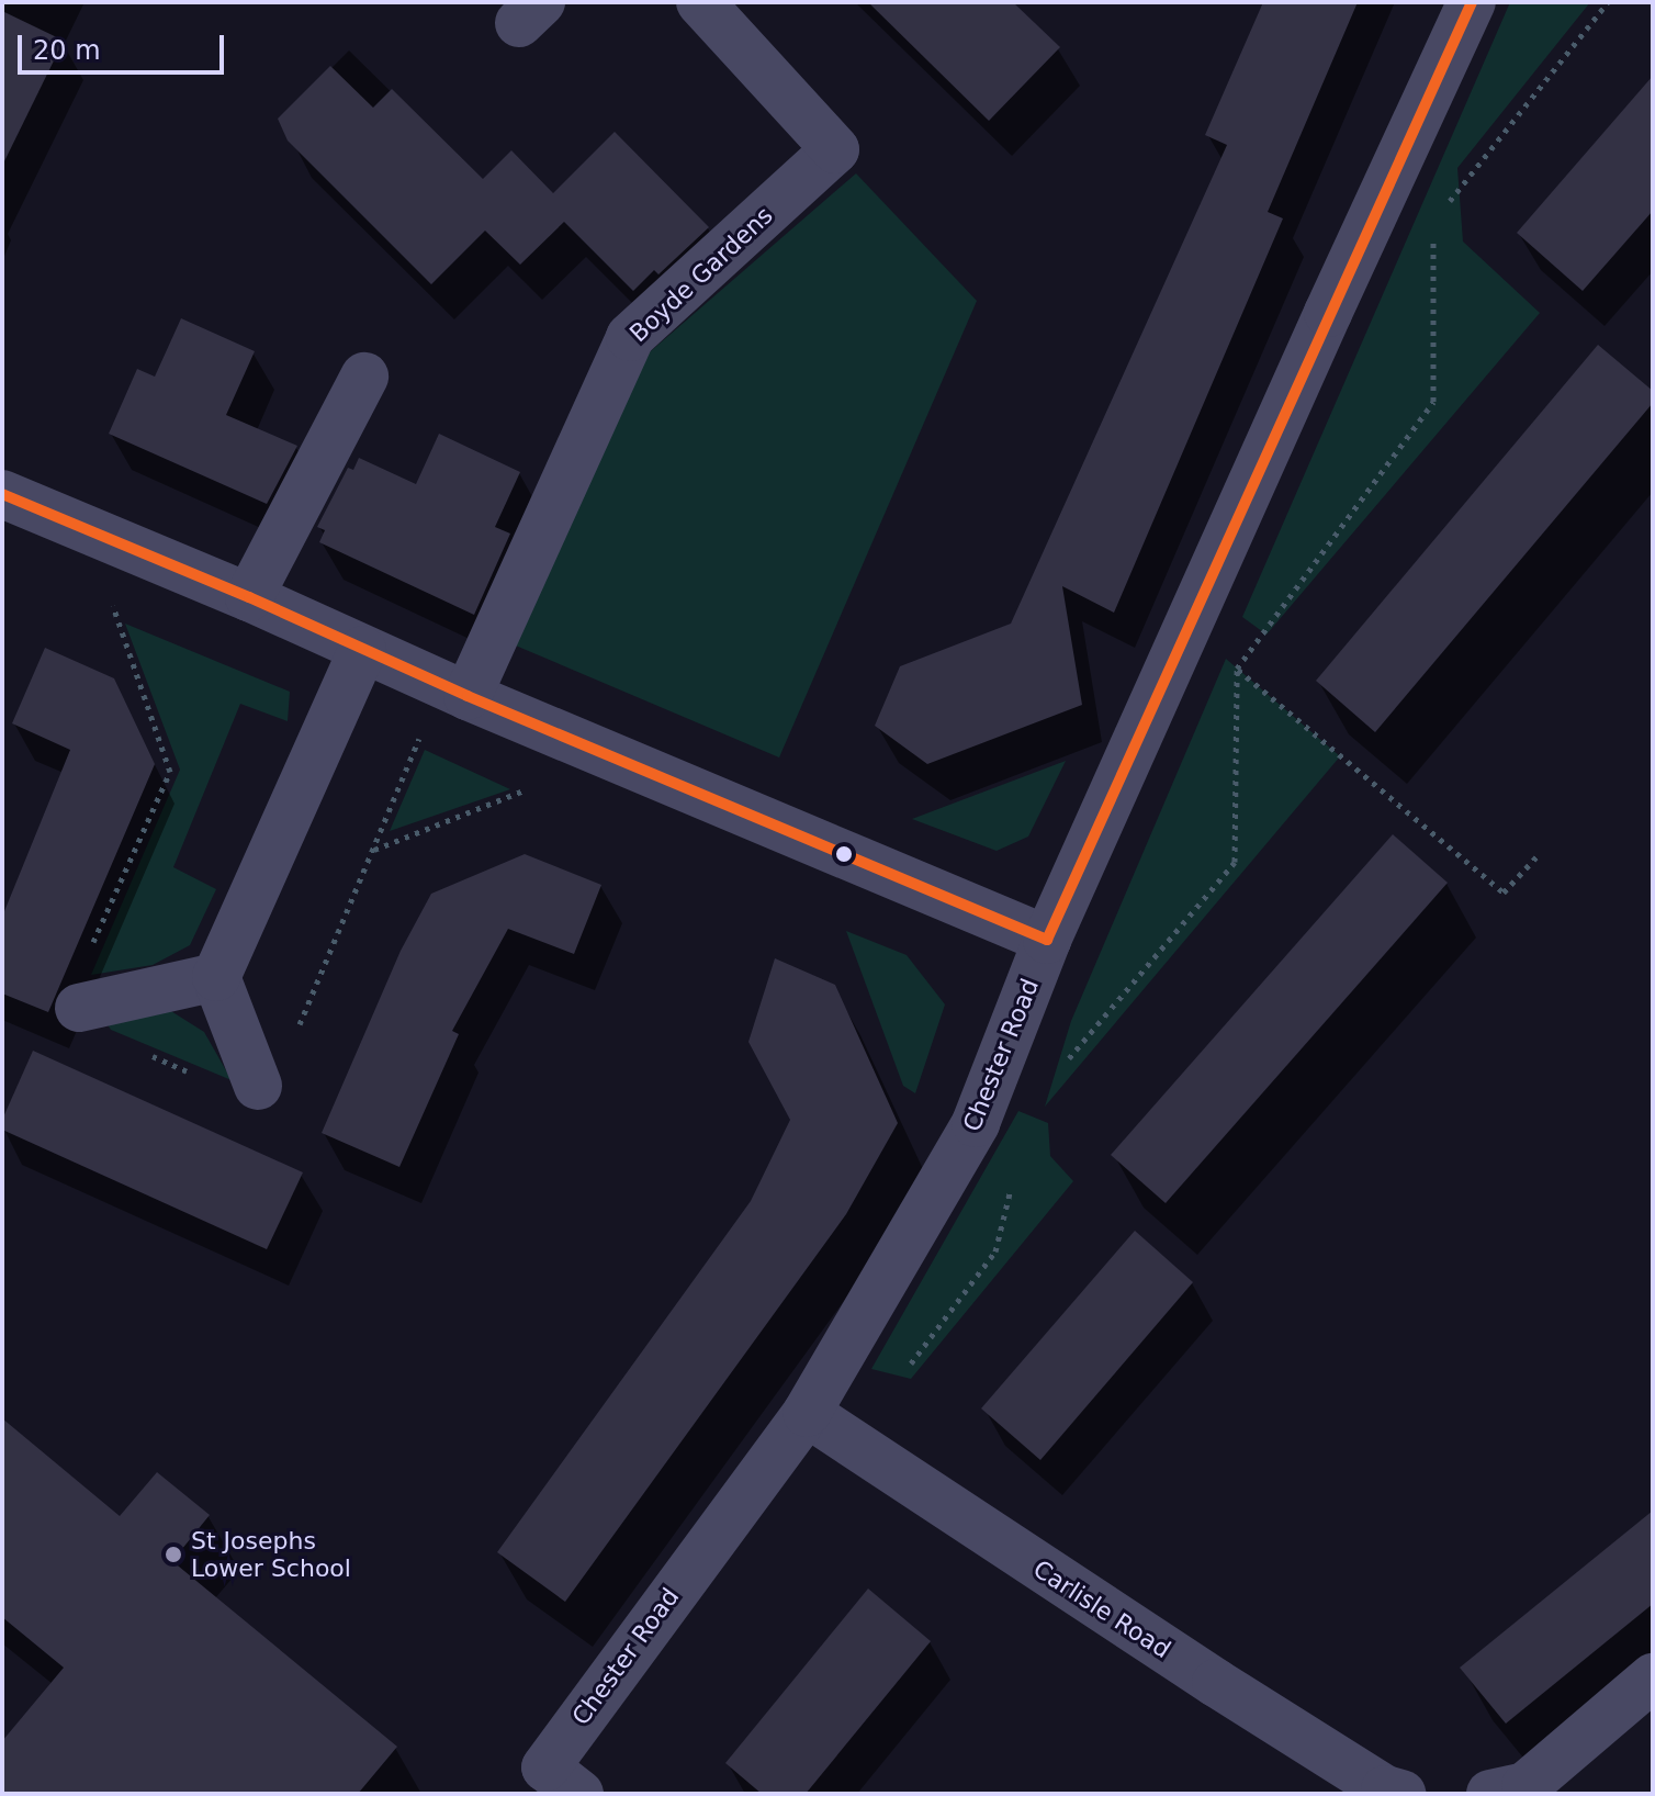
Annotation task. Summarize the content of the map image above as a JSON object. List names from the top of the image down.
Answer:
{
  "streets": {
    "street": ["Boyde Gardens", "Chester Road", "Carlisle Road"]
  },
  "crossings": [
    ["Chester Road", "Carlisle Road"]
  ],
  "places": ["St Josephs Lower School"],
  "scale_bar": "20 m"
}
